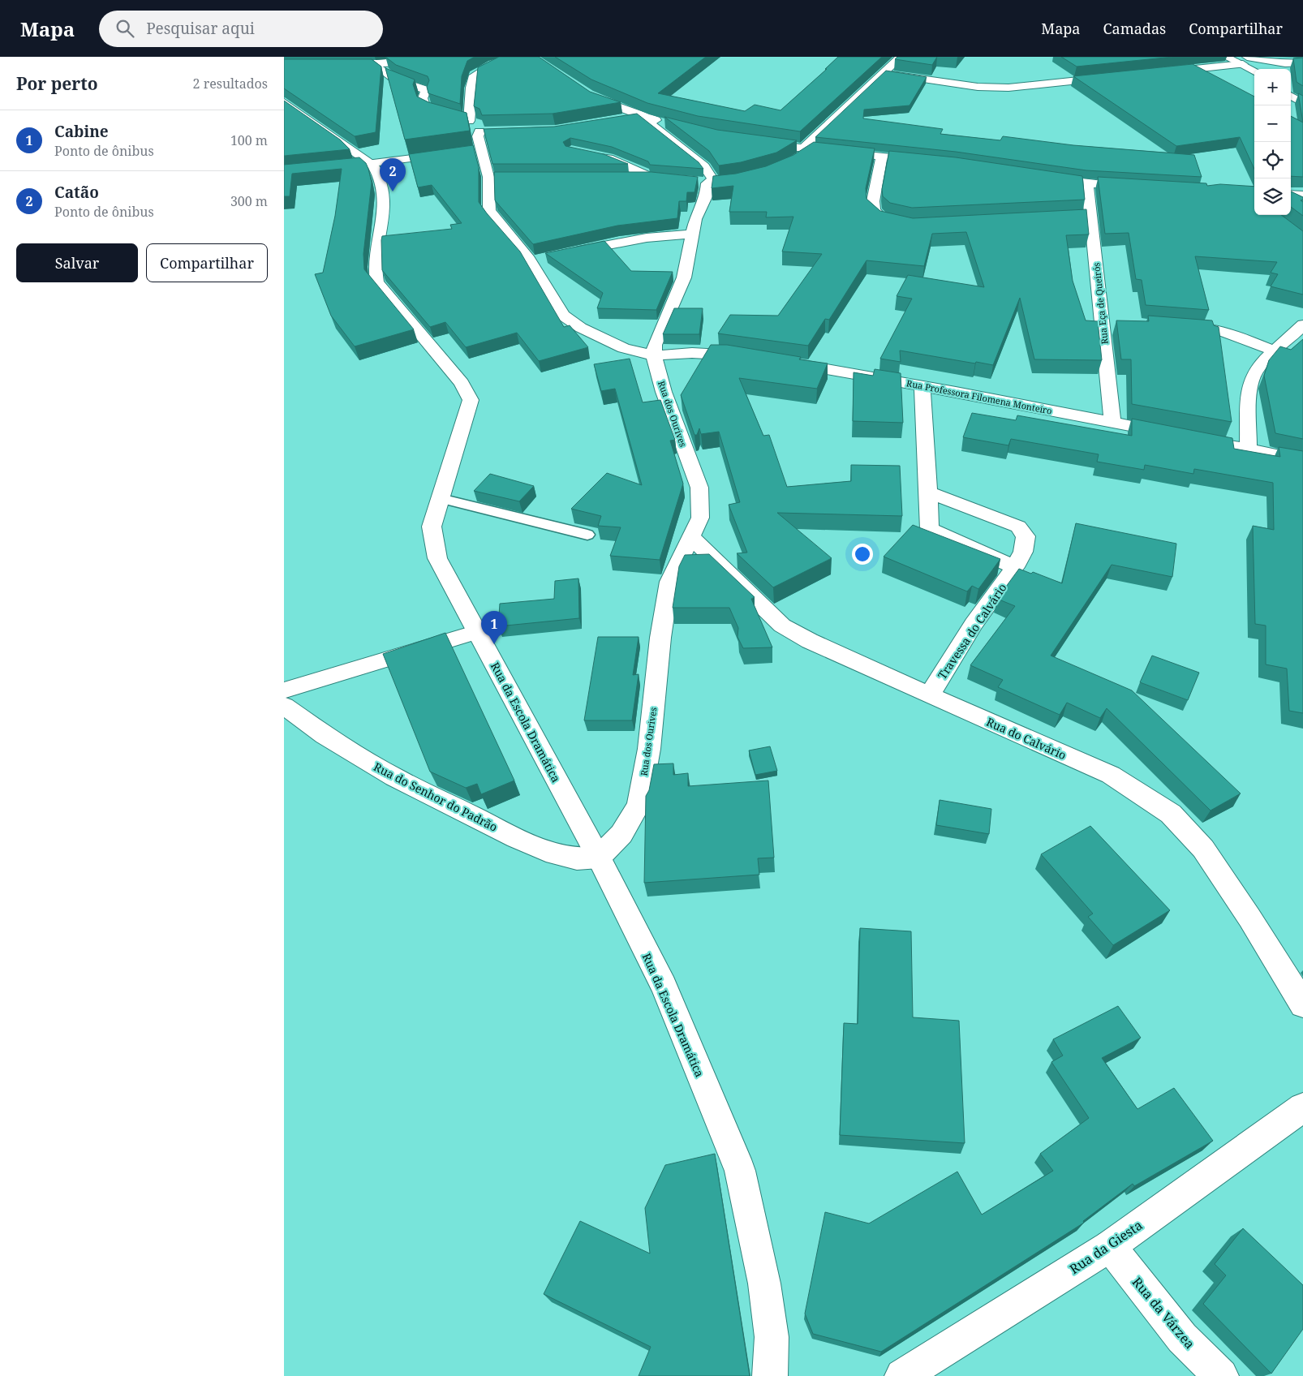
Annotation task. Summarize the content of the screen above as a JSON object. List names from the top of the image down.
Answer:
{
  "streets": {
    "street": [
      "Rua Eça de Queirós",
      "Rua Professora Filomena Monteiro",
      "Rua dos Ourives",
      "Travessa do Calvário",
      "Rua da Escola Dramática",
      "Rua do Calvário",
      "Rua do Senhor do Padrão",
      "Rua da Giesta",
      "Rua da Várzea"
    ]
  },
  "crossings": [
    ["Rua Eça de Queirós", "Rua Professora Filomena Monteiro"],
    ["Rua dos Ourives", "Rua da Escola Dramática"],
    ["Rua dos Ourives", "Rua do Calvário"],
    ["Rua dos Ourives", "Rua do Senhor do Padrão"],
    ["Travessa do Calvário", "Rua do Calvário"],
    ["Rua da Escola Dramática", "Rua do Senhor do Padrão"],
    ["Rua da Giesta", "Rua da Várzea"]
  ],
  "page": {
    "header": "Mapa",
    "search": "Pesquisar aqui",
    "nav": ["Mapa", "Camadas", "Compartilhar"],
    "heading": ["Por perto", "2 resultados"],
    "map_buttons": ["+", "−"],
    "list": [
      {
        "mark": "1",
        "name": "Cabine",
        "note": "Ponto de ônibus",
        "value": "100 m"
      },
      {
        "mark": "2",
        "name": "Catão",
        "note": "Ponto de ônibus",
        "value": "300 m"
      }
    ],
    "pins": ["2", "1"],
    "buttons": ["Salvar", "Compartilhar"]
  }
}
